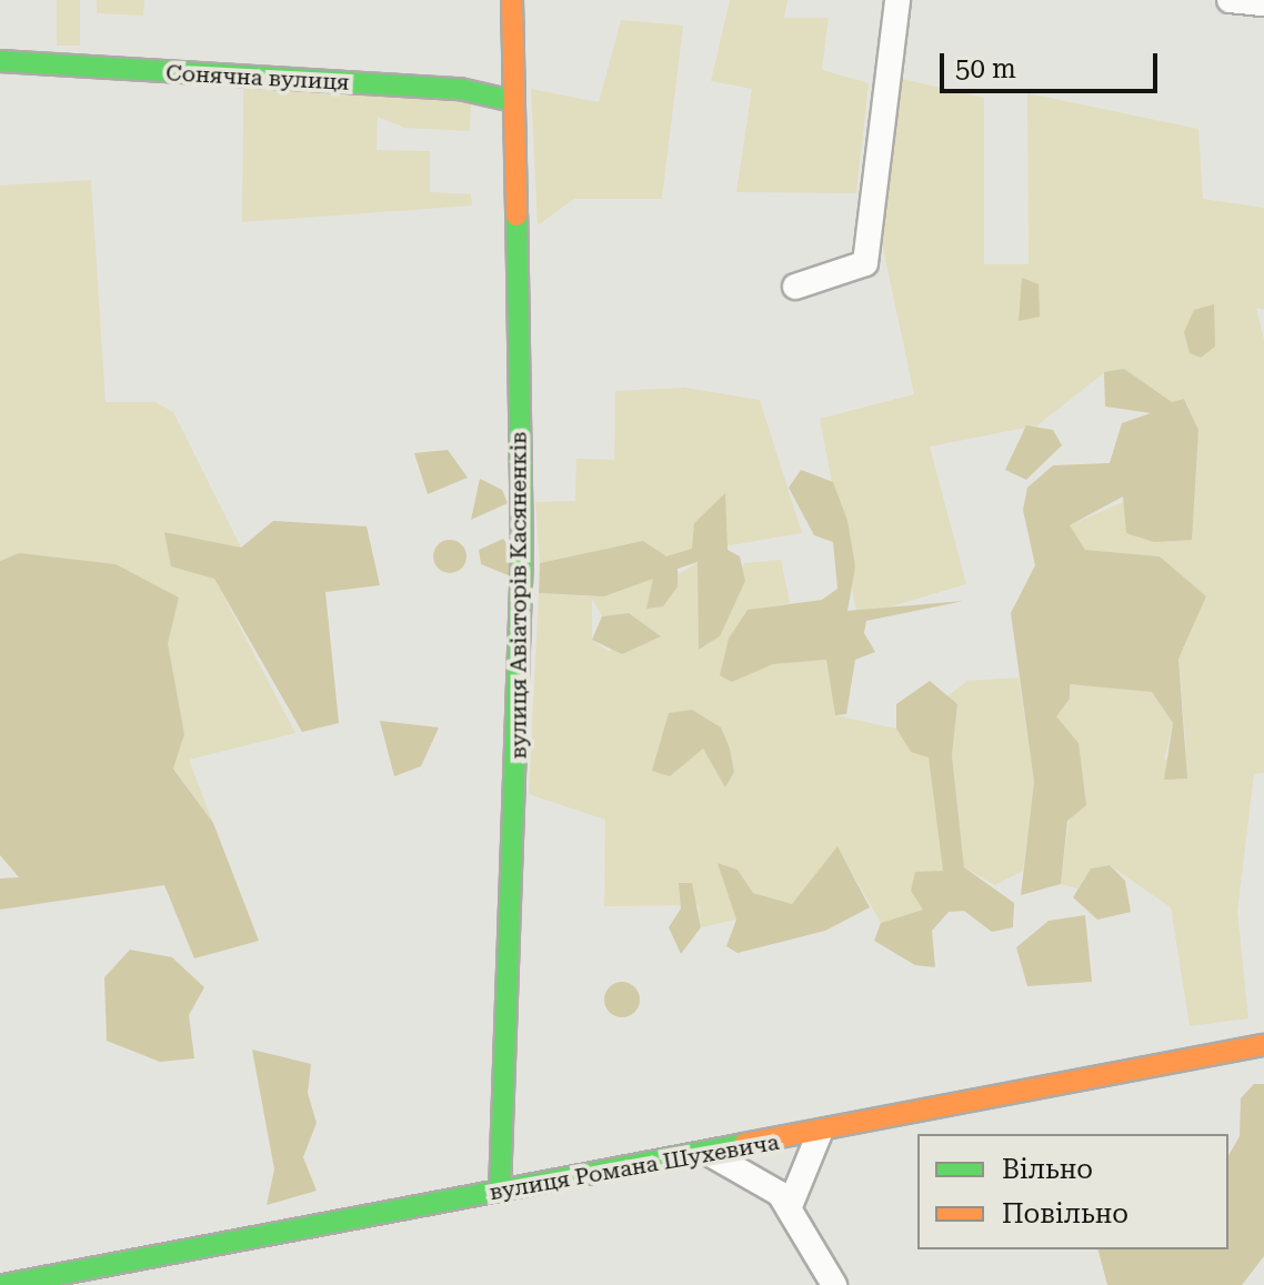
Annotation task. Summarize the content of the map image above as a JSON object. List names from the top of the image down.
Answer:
{
  "streets": {
    "street": ["Сонячна вулиця", "вулиця Авіаторів Касяненків", "вулиця Романа Шухевича"]
  },
  "crossings": [
    ["Сонячна вулиця", "вулиця Авіаторів Касяненків"],
    ["вулиця Авіаторів Касяненків", "вулиця Романа Шухевича"]
  ],
  "legend": ["Вільно", "Повільно"],
  "scale_bar": "50 m"
}
